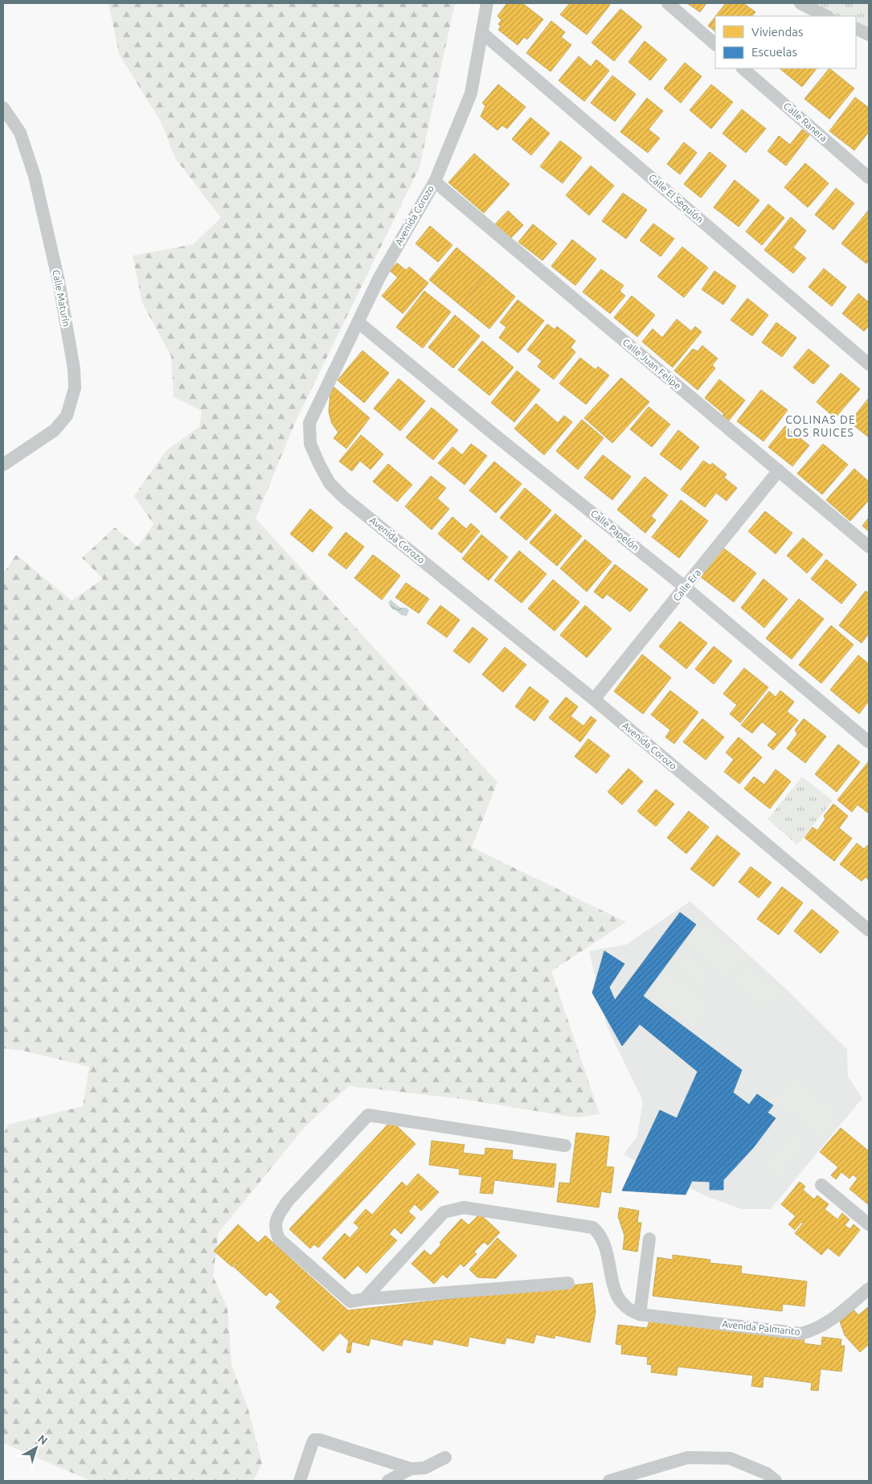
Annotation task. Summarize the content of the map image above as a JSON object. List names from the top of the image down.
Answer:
{
  "streets": {
    "street": [
      "Calle Ranera",
      "Calle El Sequión",
      "Avenida Corozo",
      "Calle Maturín",
      "Calle Juan Felipe",
      "Calle Papelón",
      "Calle Era",
      "Avenida Palmarito"
    ]
  },
  "crossings": [
    ["Calle El Sequión", "Avenida Corozo"],
    ["Avenida Corozo", "Calle Juan Felipe"],
    ["Avenida Corozo", "Calle Papelón"],
    ["Avenida Corozo", "Calle Era"],
    ["Calle Juan Felipe", "Calle Era"],
    ["Calle Papelón", "Calle Era"]
  ],
  "districts": ["COLINAS DE LOS RUICES"],
  "legend": ["Viviendas", "Escuelas"],
  "north": "top right"
}
